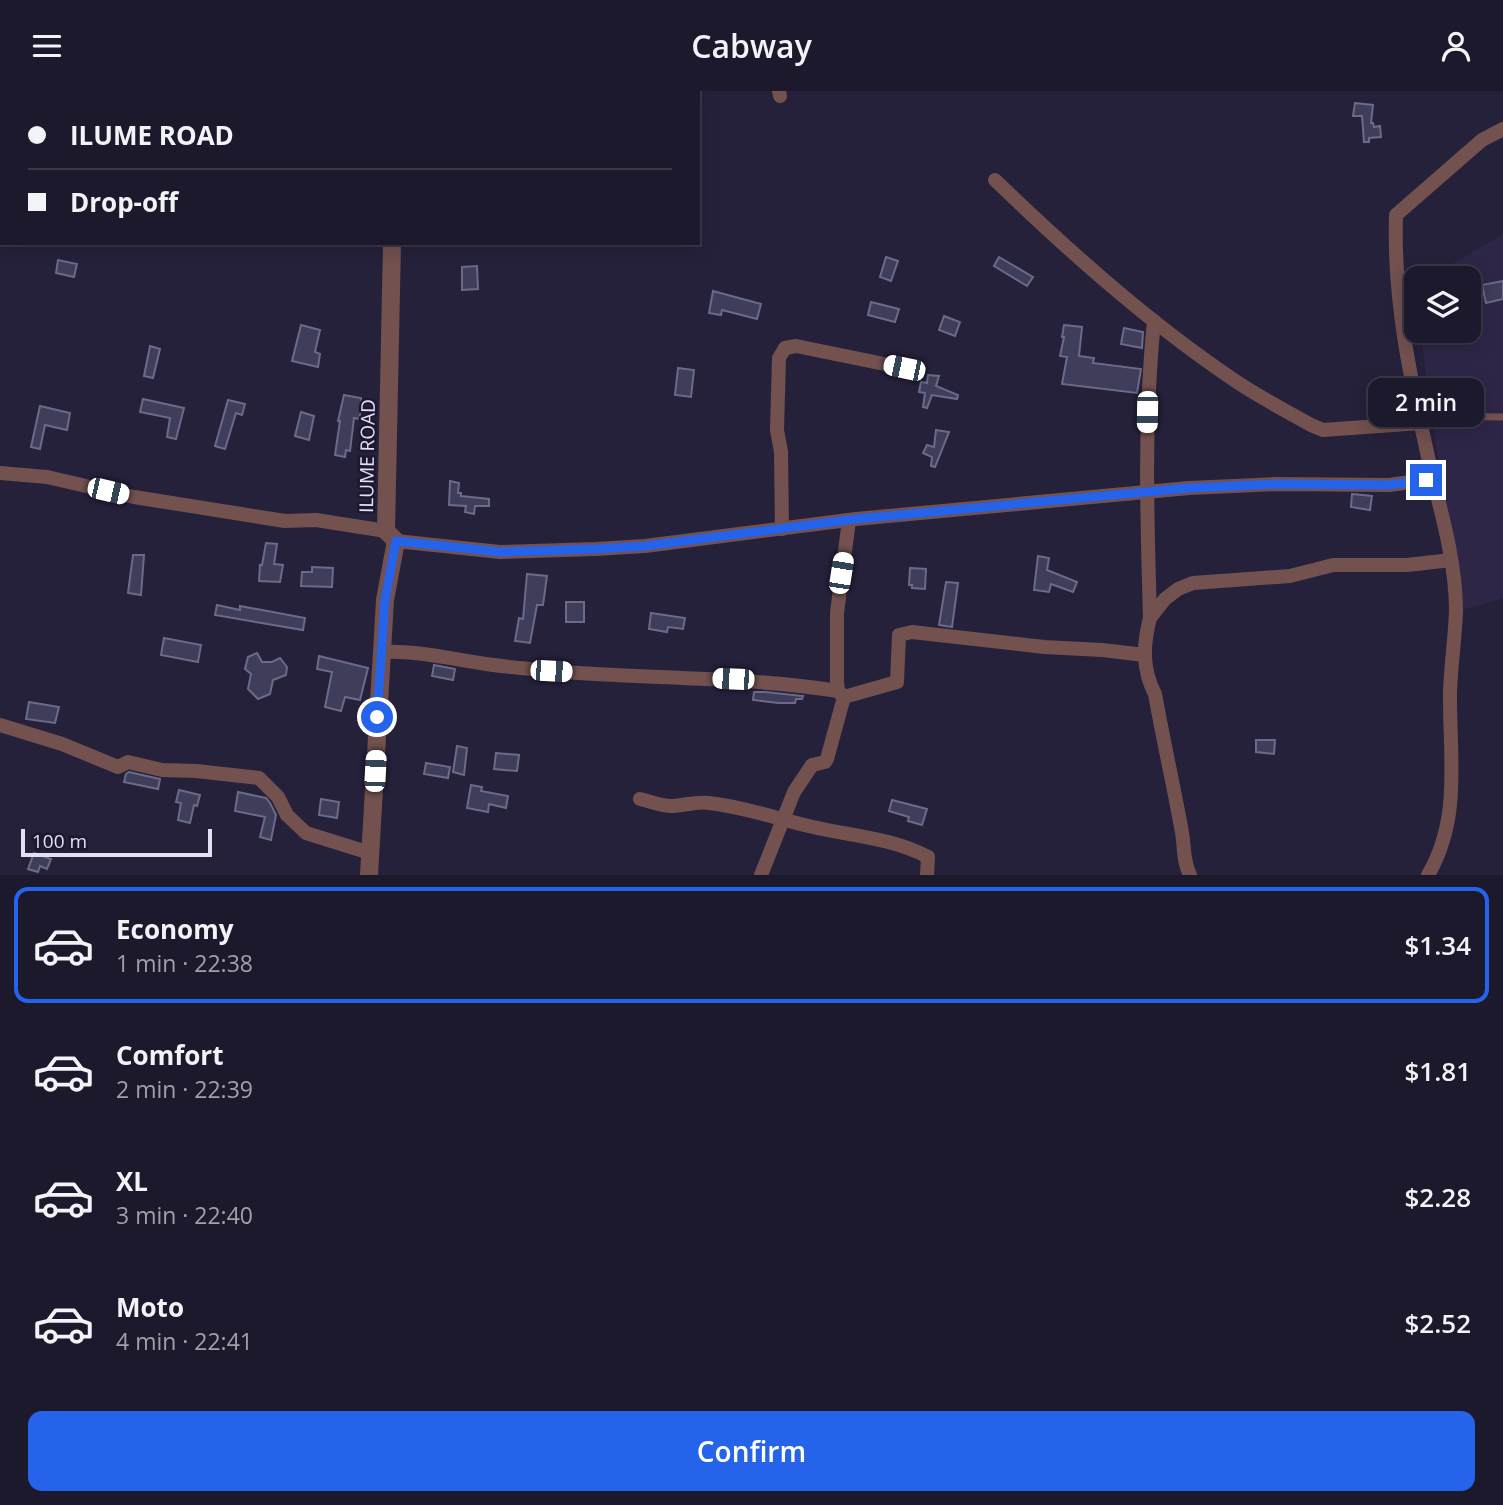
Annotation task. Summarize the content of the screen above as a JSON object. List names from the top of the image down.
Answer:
{
  "streets": {
    "street": ["ILUME ROAD"]
  },
  "scale_bar": "100 m",
  "page": {
    "header": "Cabway",
    "banner": ["ILUME ROAD", "Drop-off"],
    "bubble": "2 min",
    "scale": "100 m",
    "list": [
      {
        "name": "Economy",
        "note": "1 min · 22:38",
        "value": "$1.34"
      },
      {
        "name": "Comfort",
        "note": "2 min · 22:39",
        "value": "$1.81"
      },
      {
        "name": "XL",
        "note": "3 min · 22:40",
        "value": "$2.28"
      },
      {
        "name": "Moto",
        "note": "4 min · 22:41",
        "value": "$2.52"
      }
    ],
    "buttons": "Confirm"
  }
}
